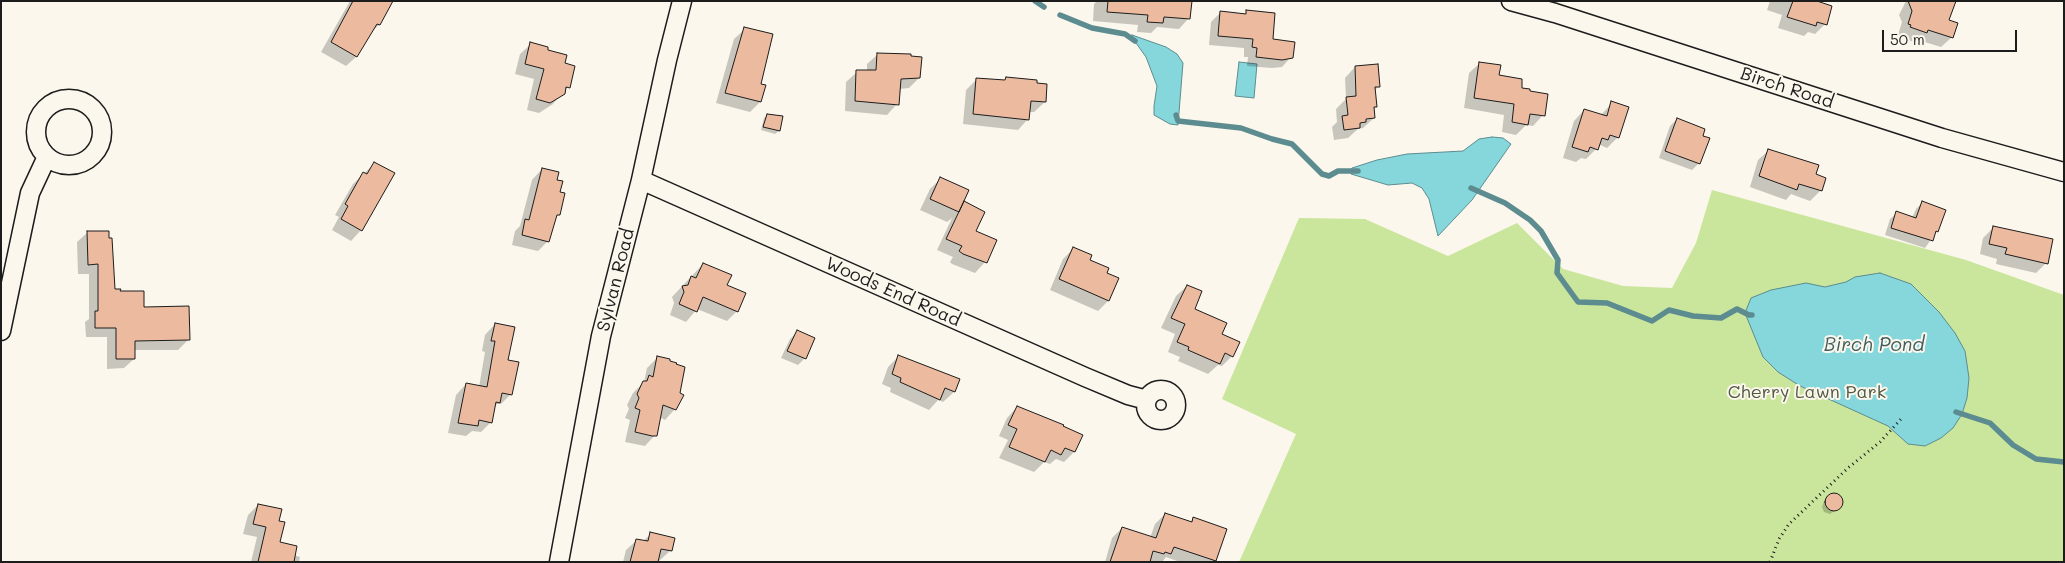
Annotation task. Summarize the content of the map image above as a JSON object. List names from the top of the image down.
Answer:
{
  "streets": {
    "street": ["Birch Road", "Sylvan Road", "Woods End Road"]
  },
  "crossings": [
    ["Sylvan Road", "Woods End Road"]
  ],
  "water": ["Birch Pond"],
  "parks": ["Cherry Lawn Park"],
  "scale_bar": "50 m"
}
